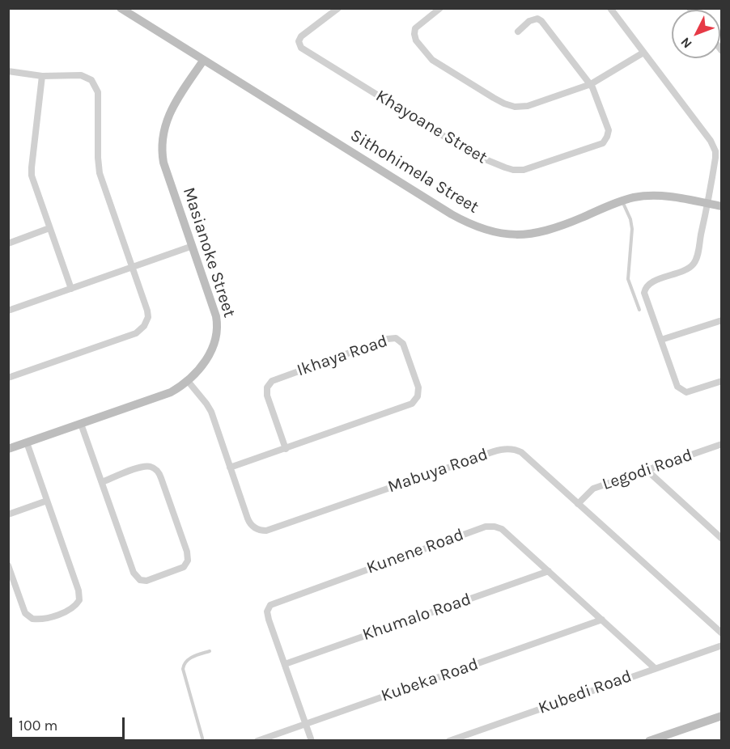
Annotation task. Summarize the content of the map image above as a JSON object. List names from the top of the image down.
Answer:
{
  "streets": {
    "street": [
      "Khayoane Street",
      "Sithohimela Street",
      "Masianoke Street",
      "Ikhaya Road",
      "Legodi Road",
      "Mabuya Road",
      "Kunene Road",
      "Khumalo Road",
      "Kubeka Road",
      "Kubedi Road"
    ]
  },
  "crossings": [
    ["Sithohimela Street", "Masianoke Street"],
    ["Masianoke Street", "Mabuya Road"],
    ["Ikhaya Road", "Mabuya Road"],
    ["Legodi Road", "Mabuya Road"],
    ["Kunene Road", "Khumalo Road"],
    ["Kunene Road", "Kubeka Road"],
    ["Kunene Road", "Kubedi Road"]
  ],
  "scale_bar": "100 m",
  "north": "bottom left"
}
